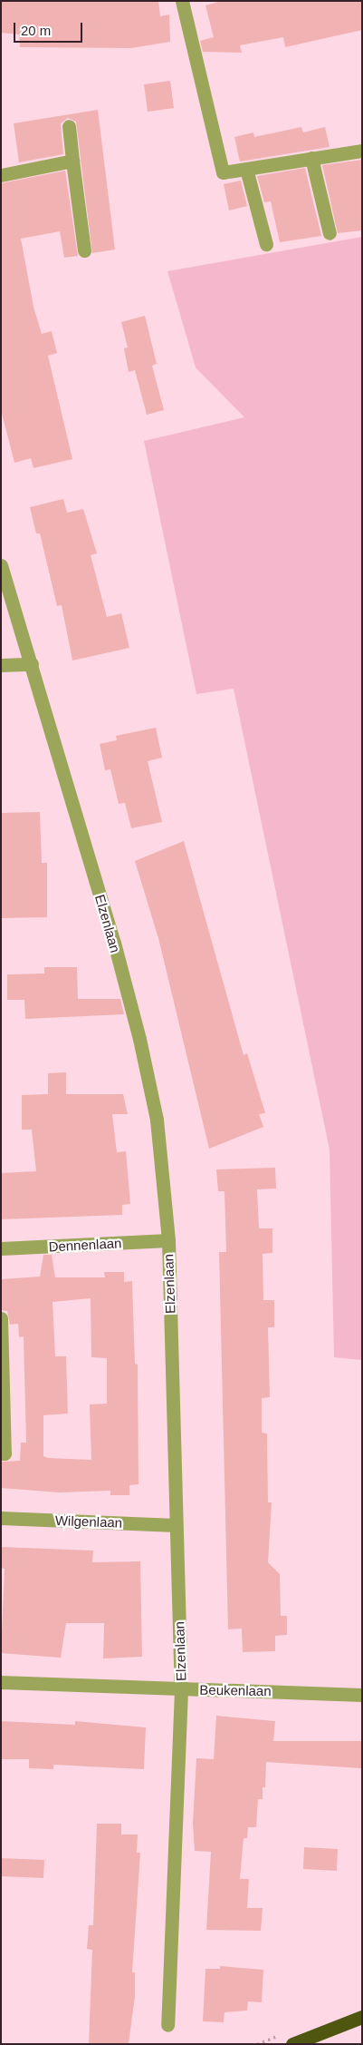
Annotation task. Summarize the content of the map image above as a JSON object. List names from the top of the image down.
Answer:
{
  "streets": {
    "street": [
      "Elzenlaan",
      "Dennenlaan",
      "Wilgenlaan",
      "Beukenlaan"
    ]
  },
  "crossings": [
    ["Elzenlaan", "Dennenlaan"],
    ["Elzenlaan", "Wilgenlaan"],
    ["Elzenlaan", "Beukenlaan"]
  ],
  "scale_bar": "20 m"
}
